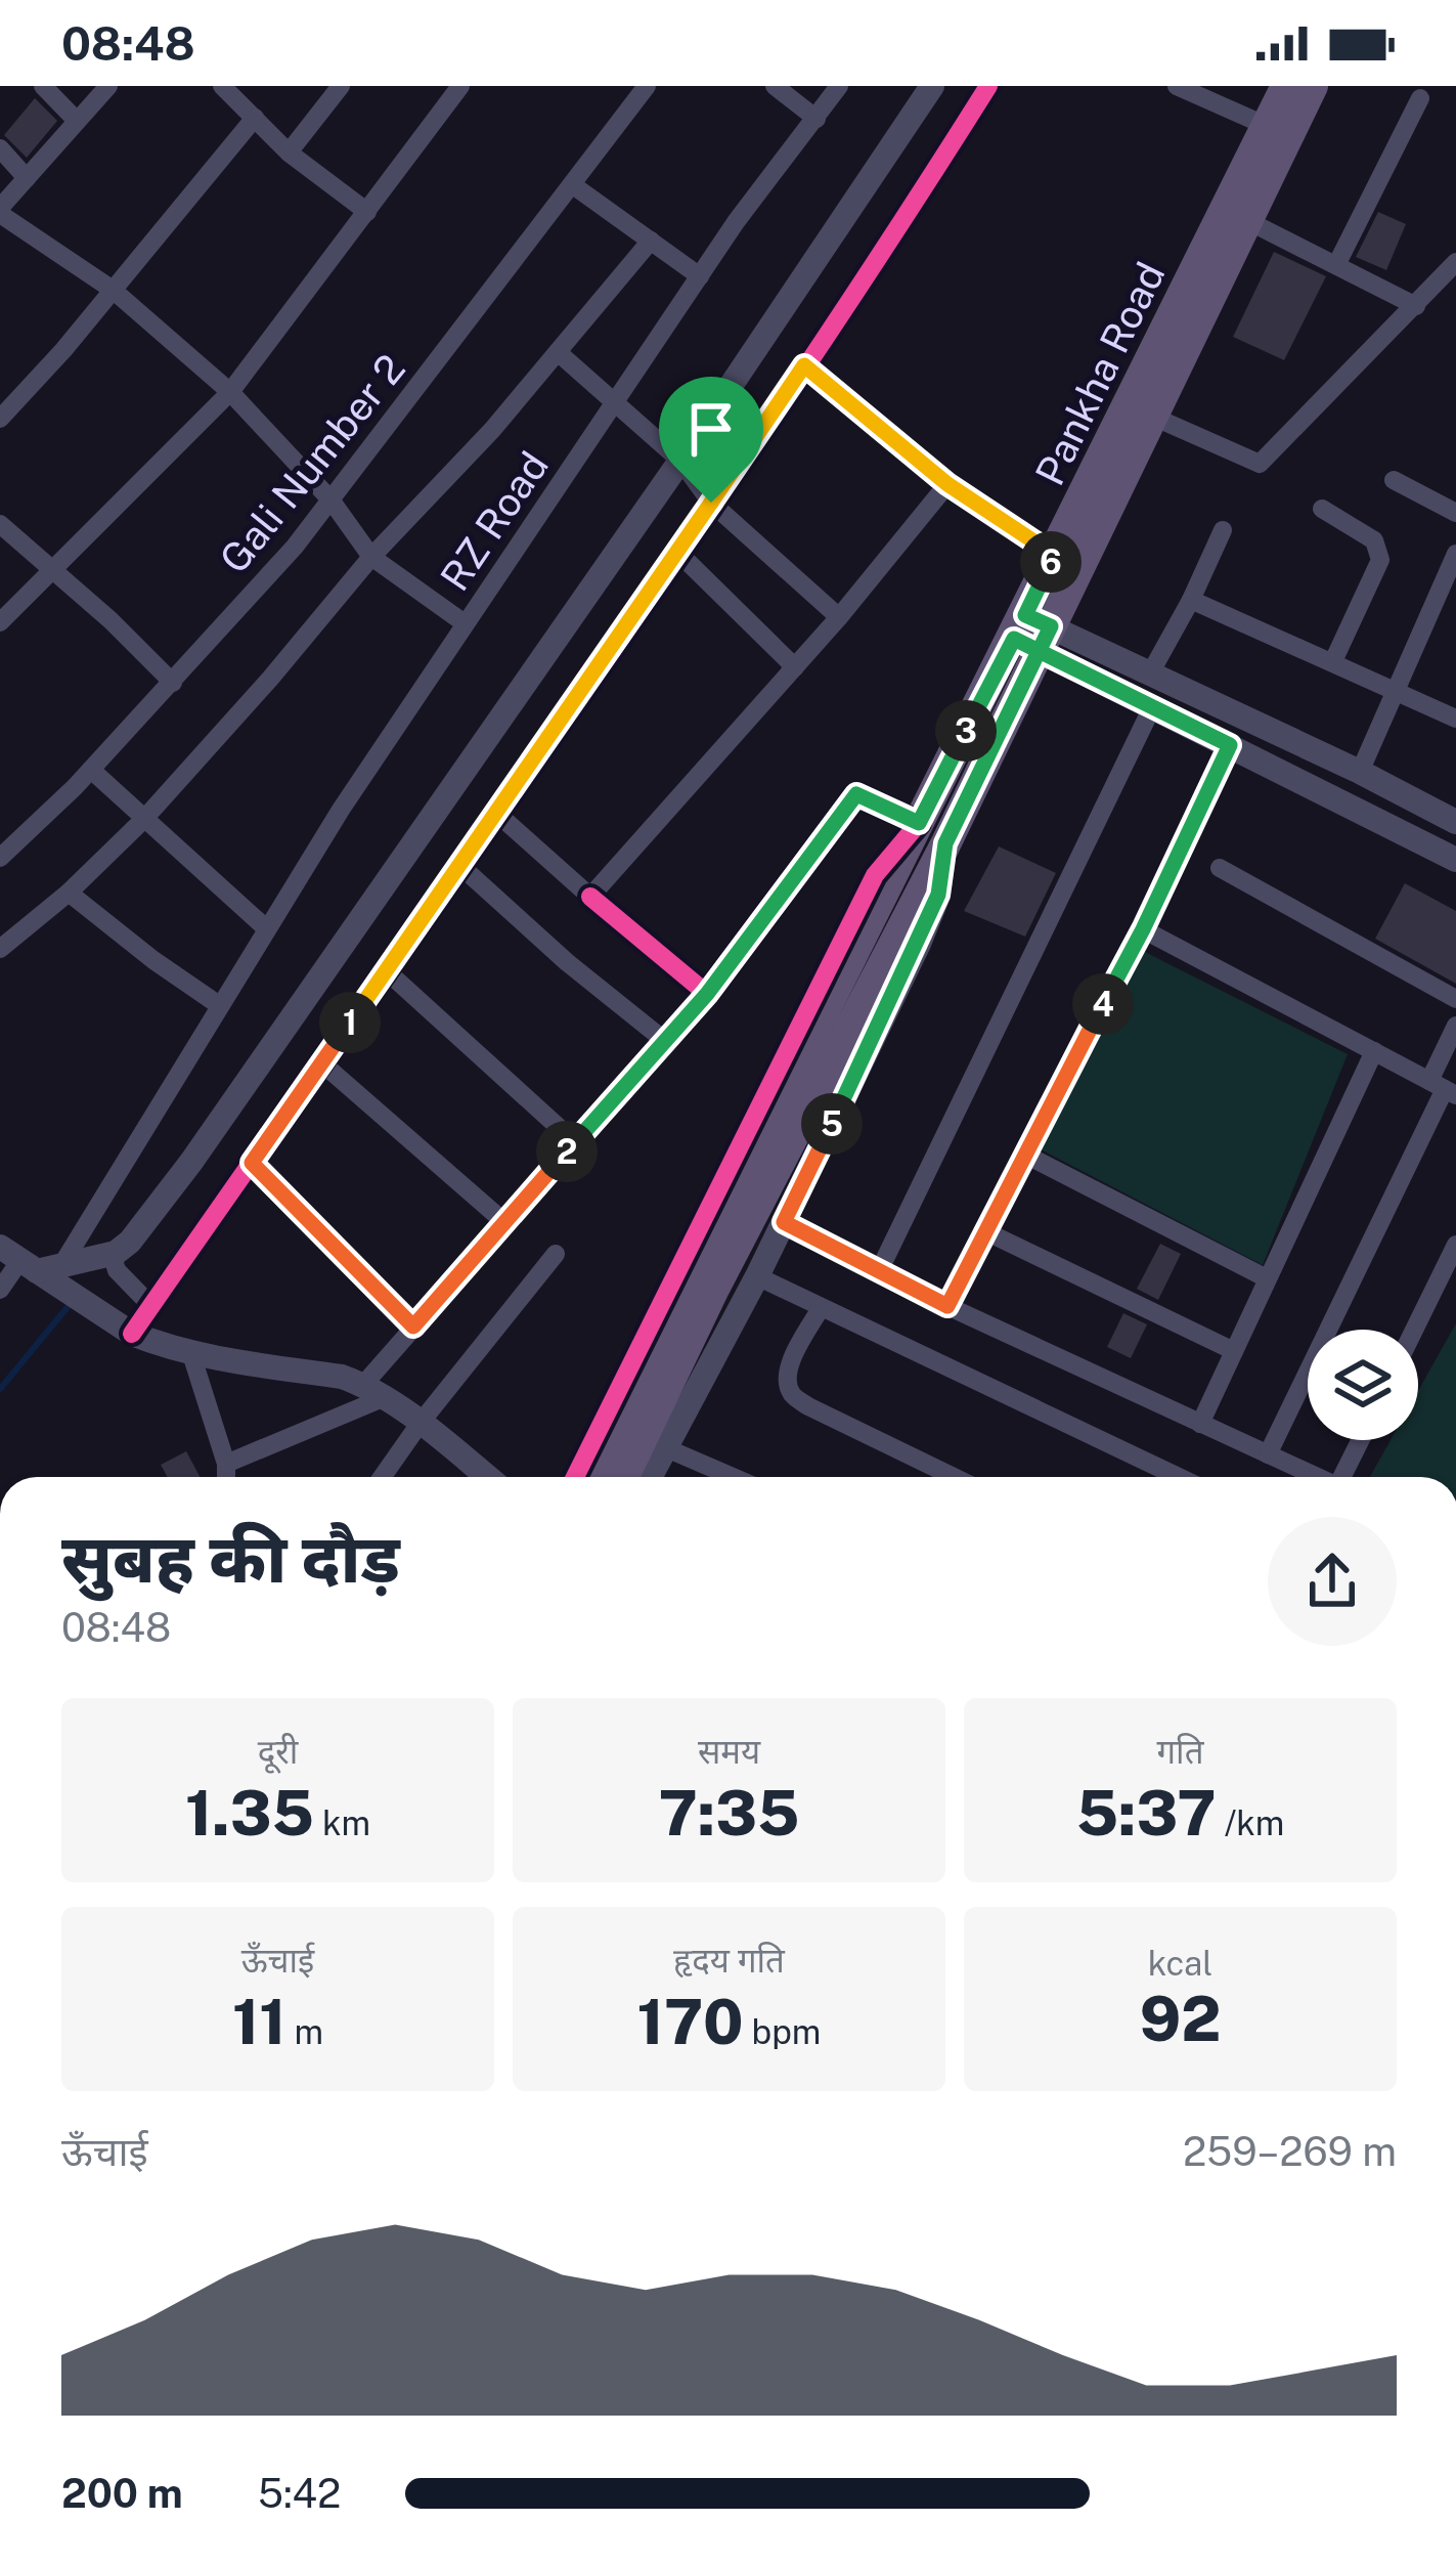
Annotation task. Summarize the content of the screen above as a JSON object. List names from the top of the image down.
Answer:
{
  "streets": {
    "main road": ["Pankha Road"],
    "street": ["Gali Number 2", "RZ Road"]
  },
  "page": {
    "status": "08:48",
    "pins": [
      "6",
      "3",
      "4",
      "1",
      "5",
      "2"
    ],
    "heading": ["सुबह की दौड़", "08:48"],
    "stats": [
      ["दूरी", "1.35 km"],
      ["समय", "7:35"],
      ["गति", "5:37 /km"],
      ["ऊँचाई", "11 m"],
      ["हृदय गति", "170 bpm"],
      ["kcal", "92"]
    ],
    "chart": ["ऊँचाई", "259–269 m"],
    "list": [
      {
        "name": "200 m",
        "note": "5:42"
      }
    ]
  }
}
